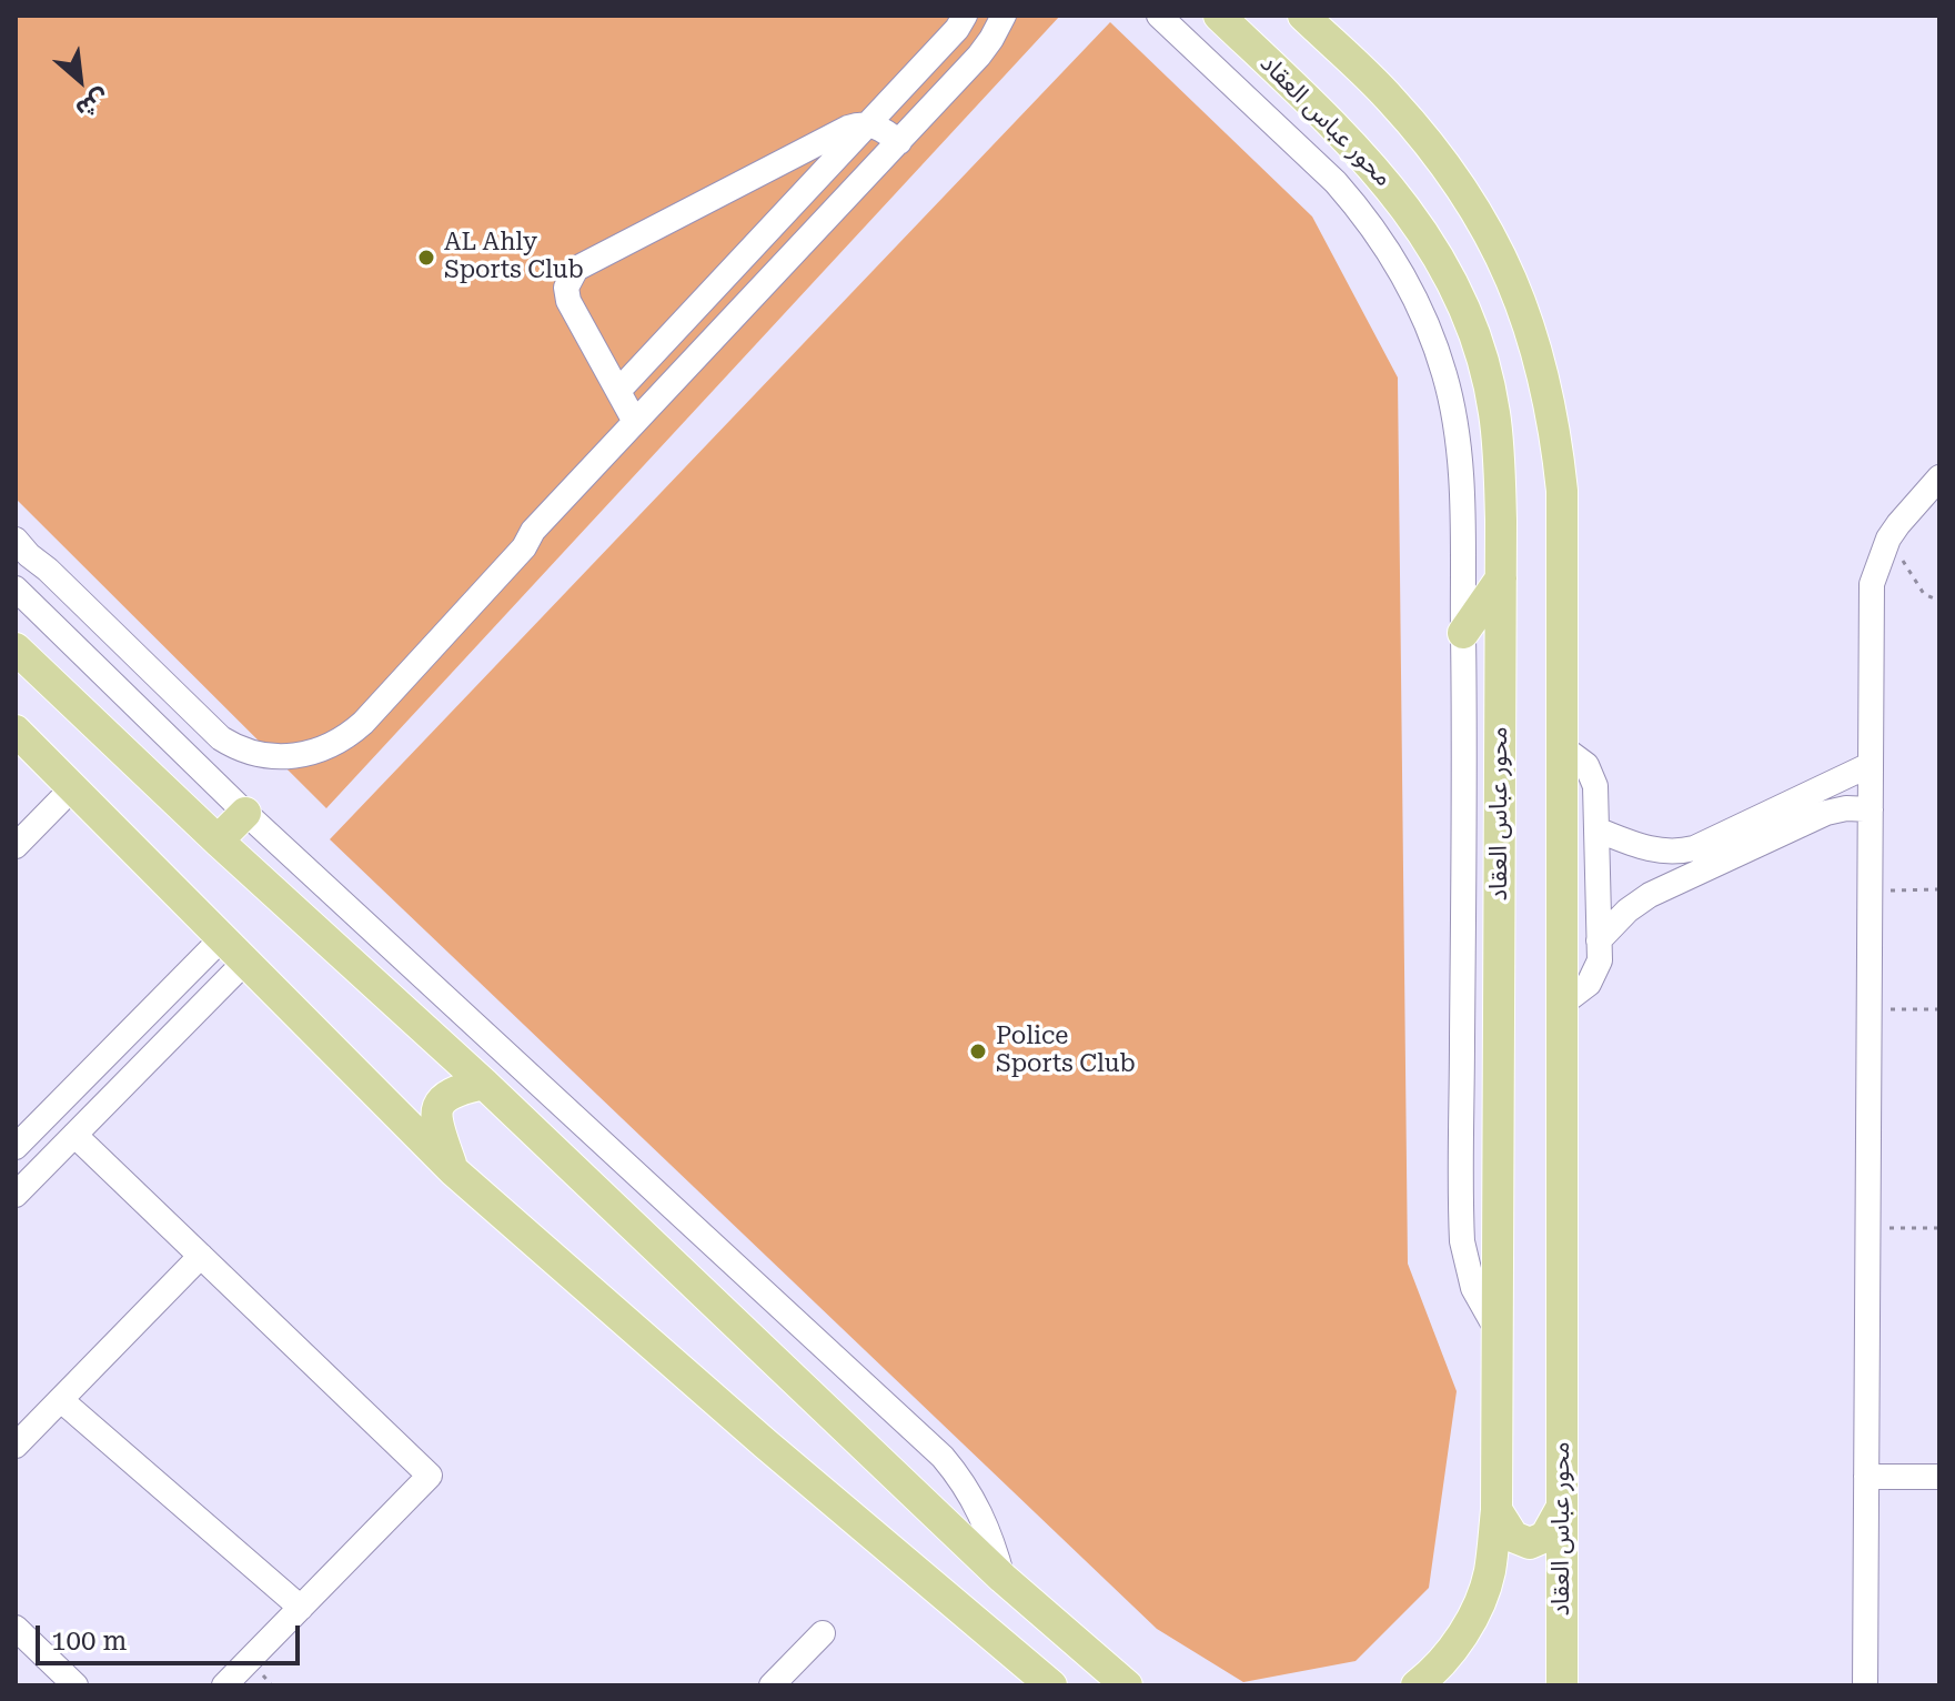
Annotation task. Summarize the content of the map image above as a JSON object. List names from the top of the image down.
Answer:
{
  "streets": {
    "main road": ["محور عباس العقاد"]
  },
  "places": ["AL Ahly Sports Club", "Police Sports Club"],
  "scale_bar": "100 m",
  "north": "bottom right"
}
